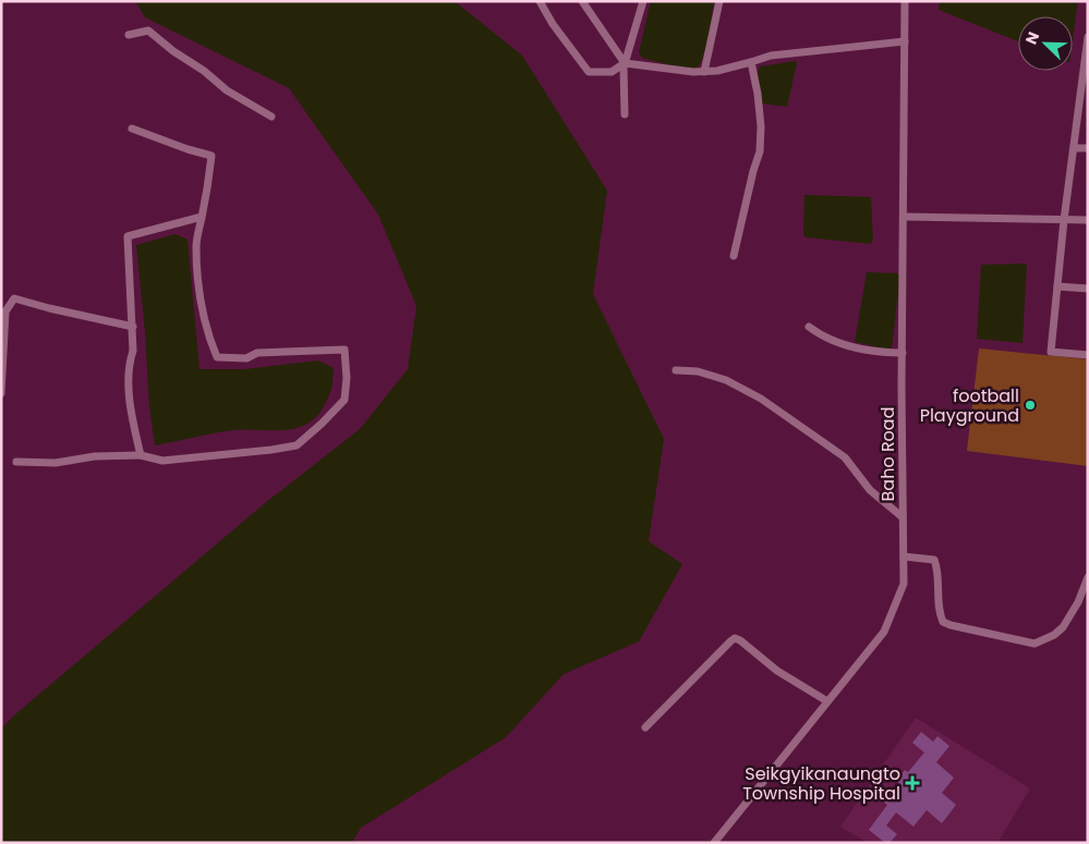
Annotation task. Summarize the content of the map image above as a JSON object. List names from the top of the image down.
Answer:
{
  "streets": {
    "street": ["Baho Road"]
  },
  "places": {
    "other": ["football Playground"],
    "health": ["Seikgyikanaungto Township Hospital"]
  },
  "north": "top left"
}
